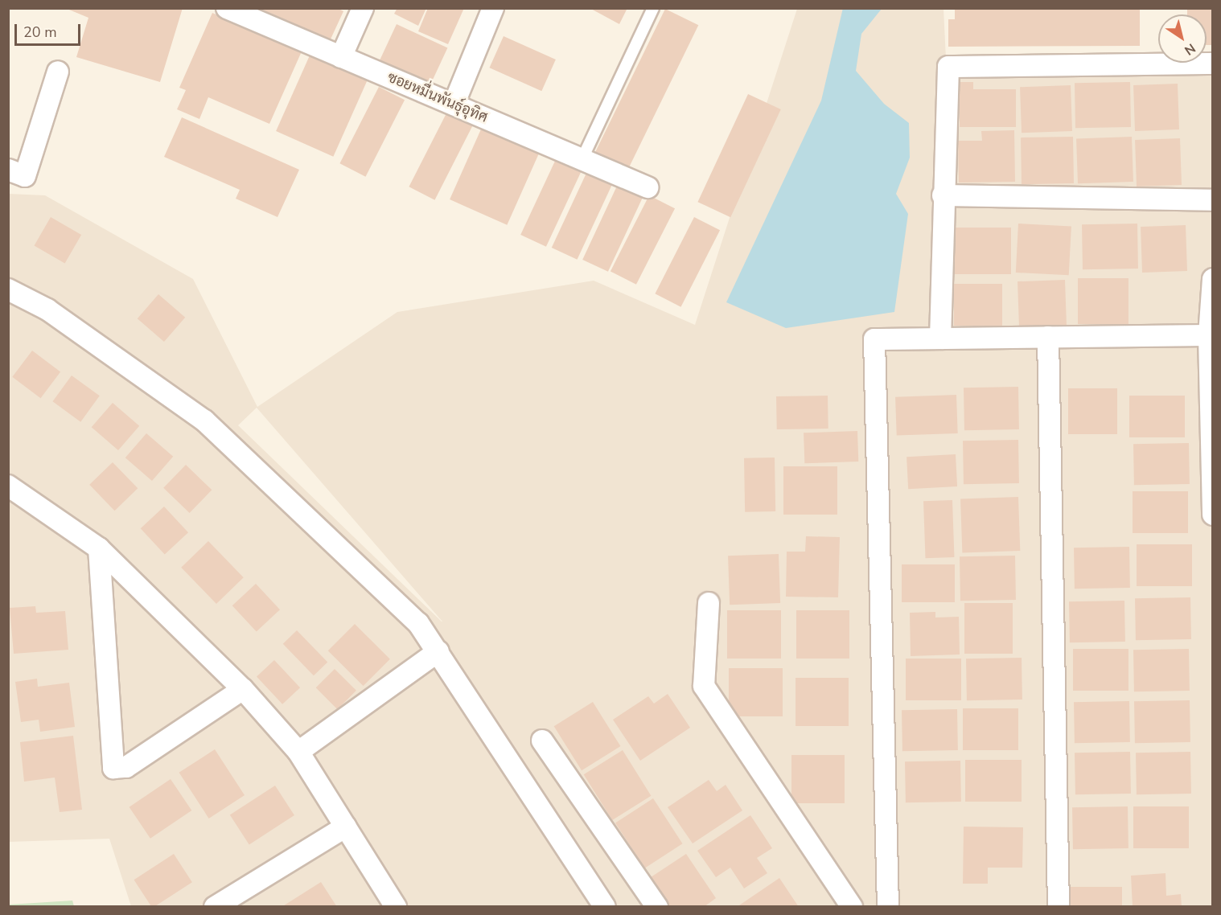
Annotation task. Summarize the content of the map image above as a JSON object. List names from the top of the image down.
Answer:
{
  "streets": {
    "street": ["ซอยหมื่นพันธุ์อุทิศ"]
  },
  "scale_bar": "20 m",
  "north": "bottom right"
}
